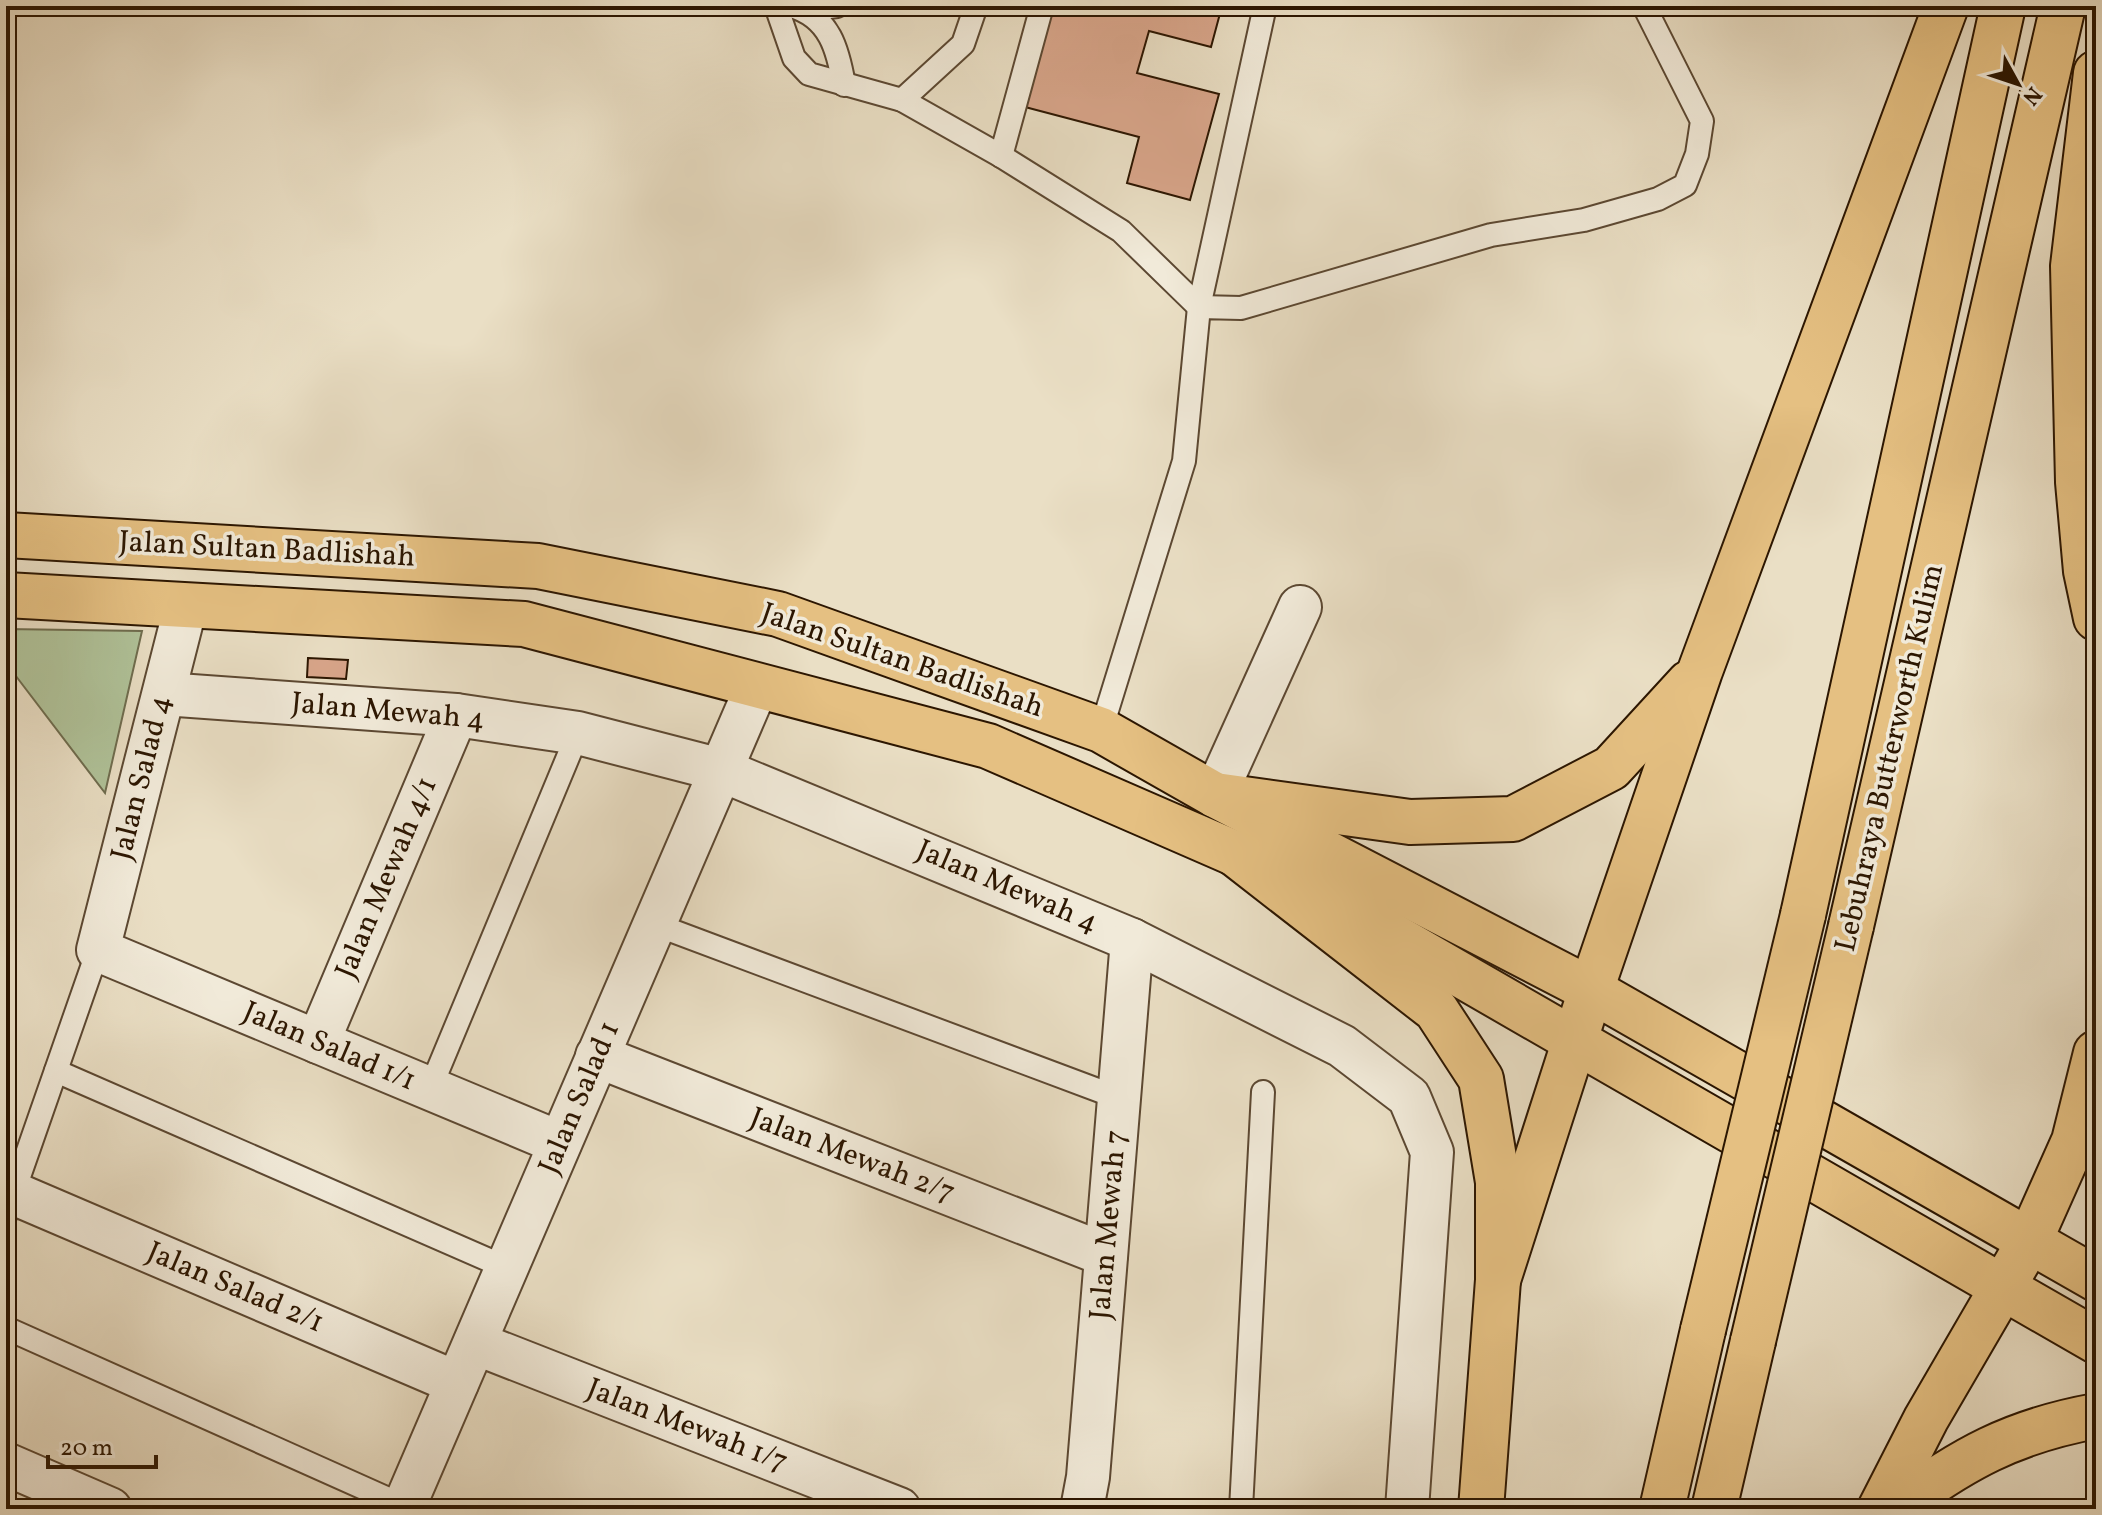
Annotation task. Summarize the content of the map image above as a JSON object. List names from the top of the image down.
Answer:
{
  "streets": {
    "main road": ["Jalan Sultan Badlishah", "Lebuhraya Butterworth Kulim"],
    "street": [
      "Jalan Mewah 4",
      "Jalan Salad 4",
      "Jalan Mewah 4/1",
      "Jalan Salad 1/1",
      "Jalan Salad 1",
      "Jalan Mewah 2/7",
      "Jalan Mewah 7",
      "Jalan Salad 2/1",
      "Jalan Mewah 1/7"
    ]
  },
  "crossings": [
    ["Jalan Sultan Badlishah", "Jalan Salad 4"],
    ["Jalan Sultan Badlishah", "Jalan Salad 1"],
    ["Jalan Mewah 4", "Jalan Salad 4"],
    ["Jalan Mewah 4", "Jalan Mewah 4/1"],
    ["Jalan Mewah 4", "Jalan Salad 1"],
    ["Jalan Mewah 4", "Jalan Mewah 7"],
    ["Jalan Salad 4", "Jalan Salad 1/1"],
    ["Jalan Mewah 4/1", "Jalan Salad 1/1"],
    ["Jalan Salad 1/1", "Jalan Salad 1"],
    ["Jalan Salad 1", "Jalan Mewah 2/7"],
    ["Jalan Salad 1", "Jalan Salad 2/1"],
    ["Jalan Salad 1", "Jalan Mewah 1/7"],
    ["Jalan Mewah 2/7", "Jalan Mewah 7"]
  ],
  "scale_bar": "20 m",
  "north": "bottom right"
}
